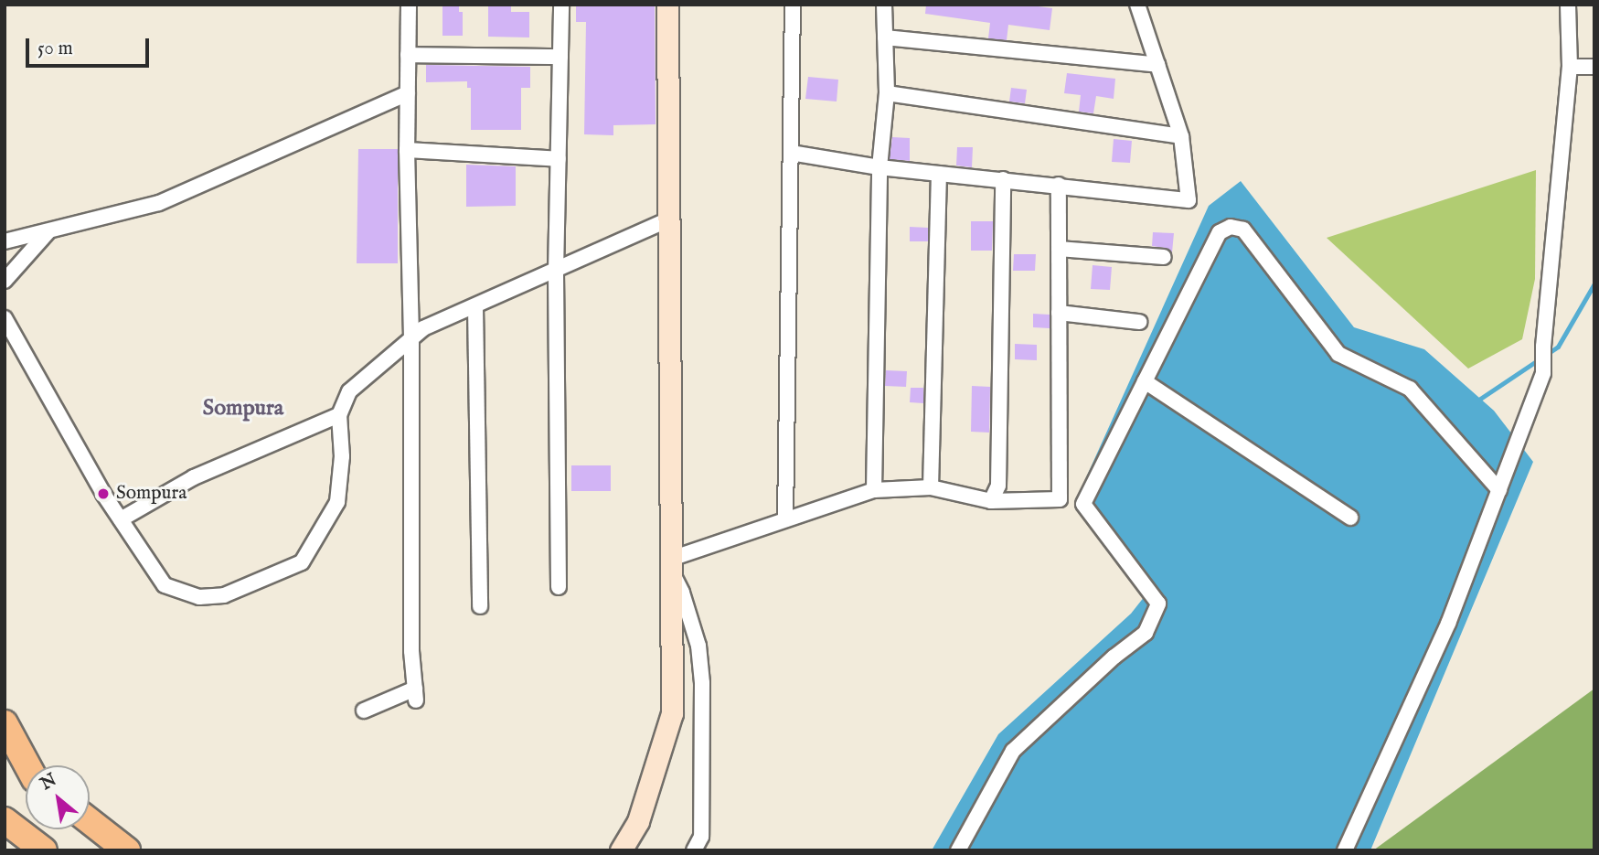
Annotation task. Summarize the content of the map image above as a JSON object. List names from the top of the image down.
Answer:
{
  "districts": ["Sompura"],
  "places": ["Sompura"],
  "scale_bar": "50 m",
  "north": "top left"
}
